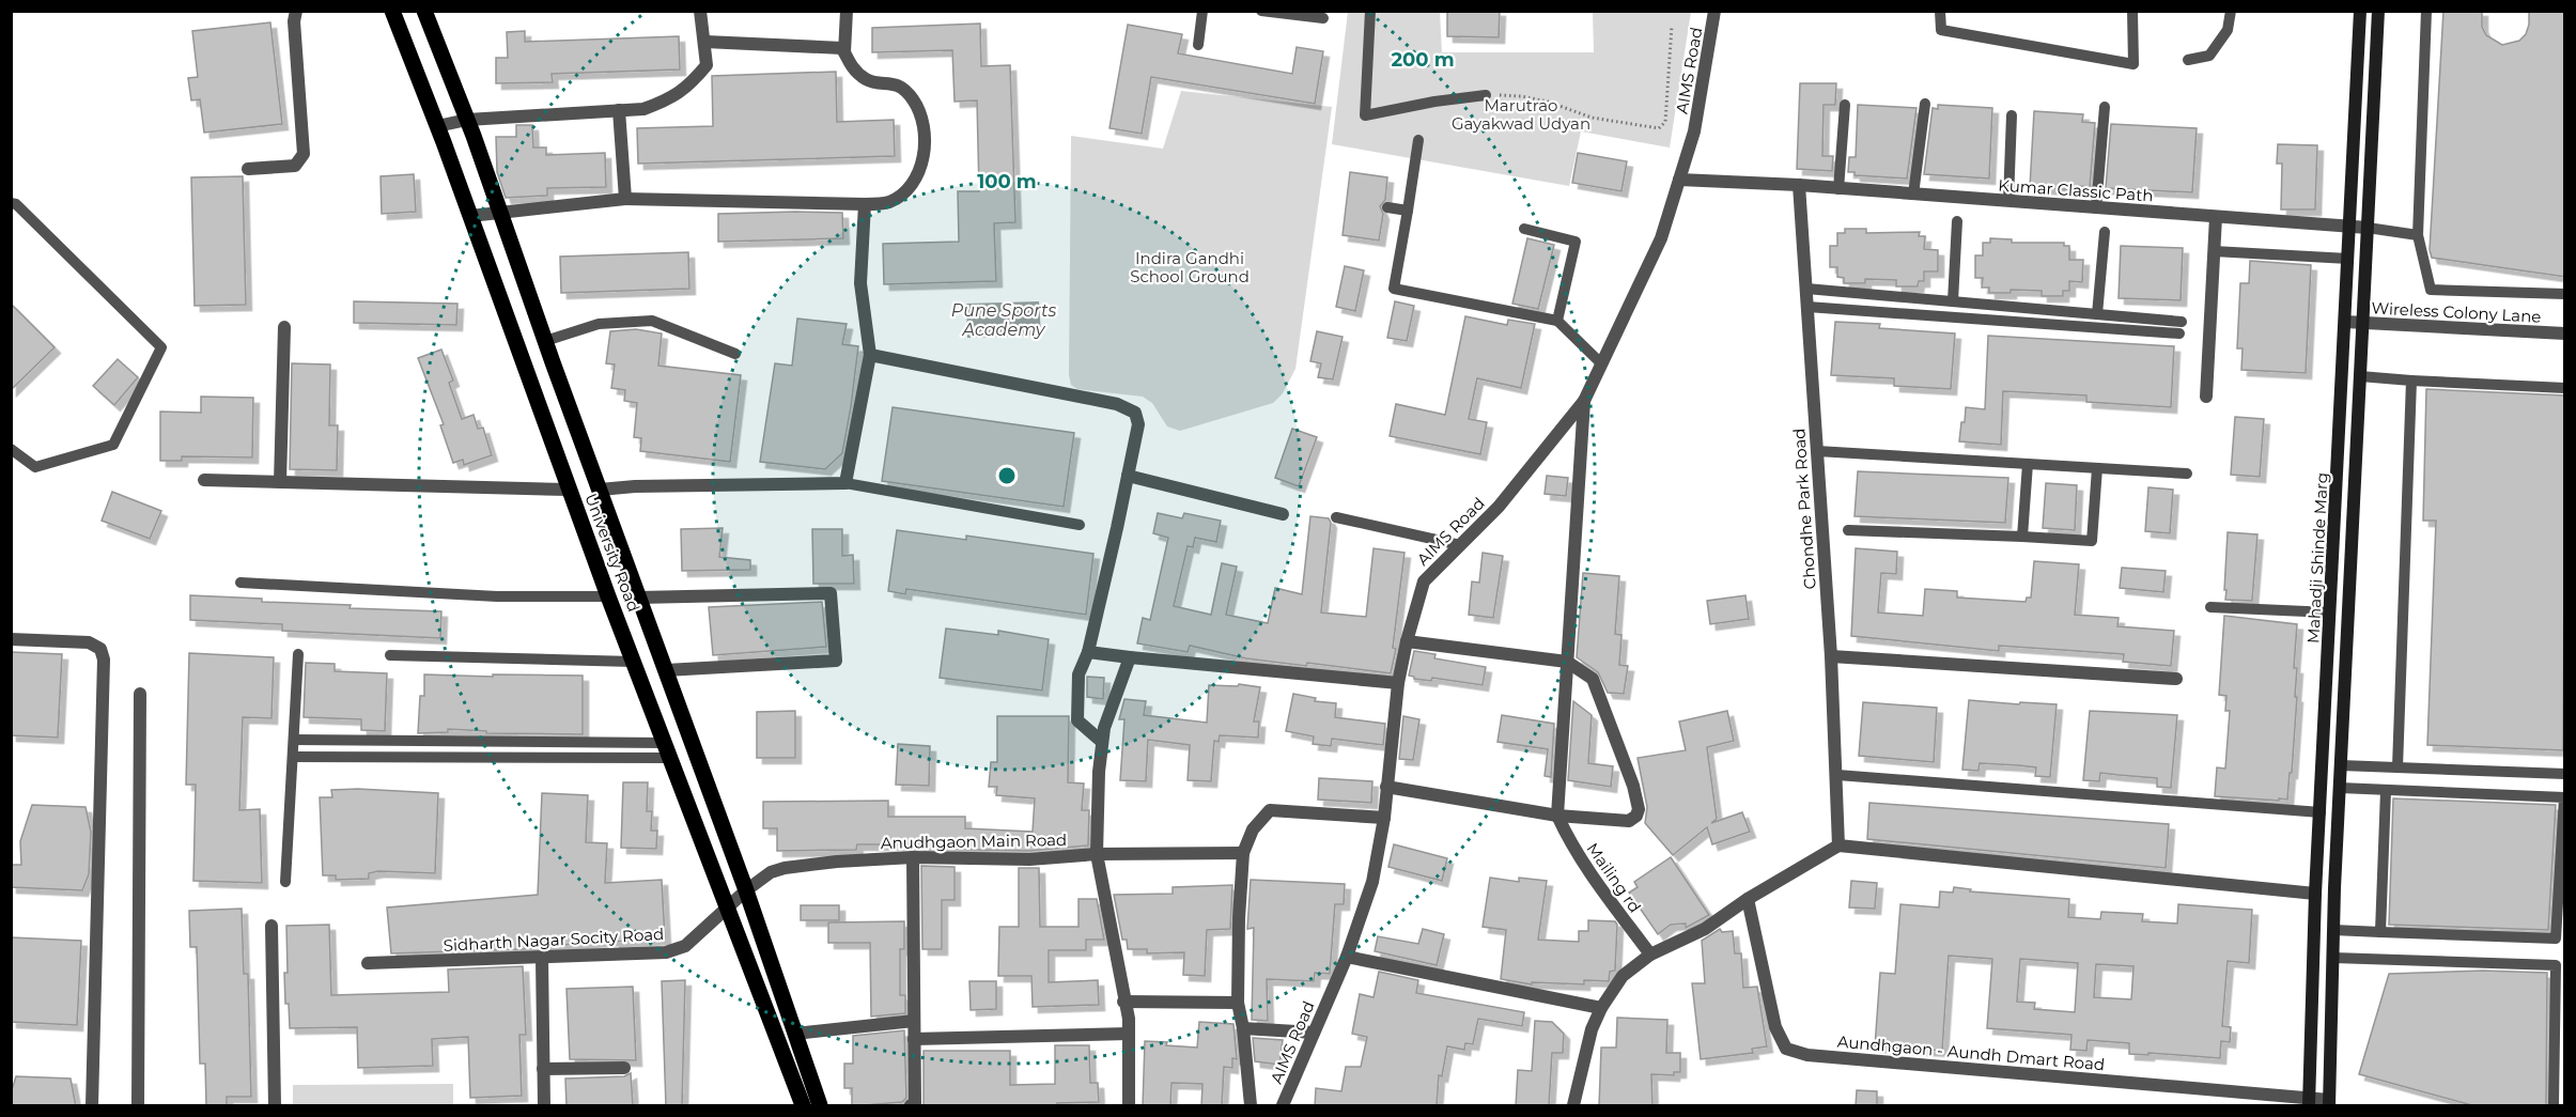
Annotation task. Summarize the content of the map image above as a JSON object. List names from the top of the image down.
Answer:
{
  "streets": {
    "main road": ["University Road", "Mahadji Shinde Marg"],
    "street": [
      "AIMS Road",
      "Kumar Classic Path",
      "Wireless Colony Lane",
      "Chondhe Park Road",
      "Anudhgaon Main Road",
      "Mailing rd",
      "Sidharth Nagar Socity Road",
      "Aundhgaon - Aundh Dmart Road"
    ]
  },
  "crossings": [
    ["Kumar Classic Path", "Chondhe Park Road"],
    ["Kumar Classic Path", "Mahadji Shinde Marg"],
    ["Wireless Colony Lane", "Mahadji Shinde Marg"],
    ["University Road", "Anudhgaon Main Road"],
    ["University Road", "Sidharth Nagar Socity Road"],
    ["Mahadji Shinde Marg", "Aundhgaon - Aundh Dmart Road"],
    ["Anudhgaon Main Road", "Sidharth Nagar Socity Road"]
  ],
  "water": ["Pune Sports Academy"],
  "parks": ["Marutrao Gayakwad Udyan", "Indira Gandhi School Ground"],
  "rings": ["200 m", "100 m"]
}
